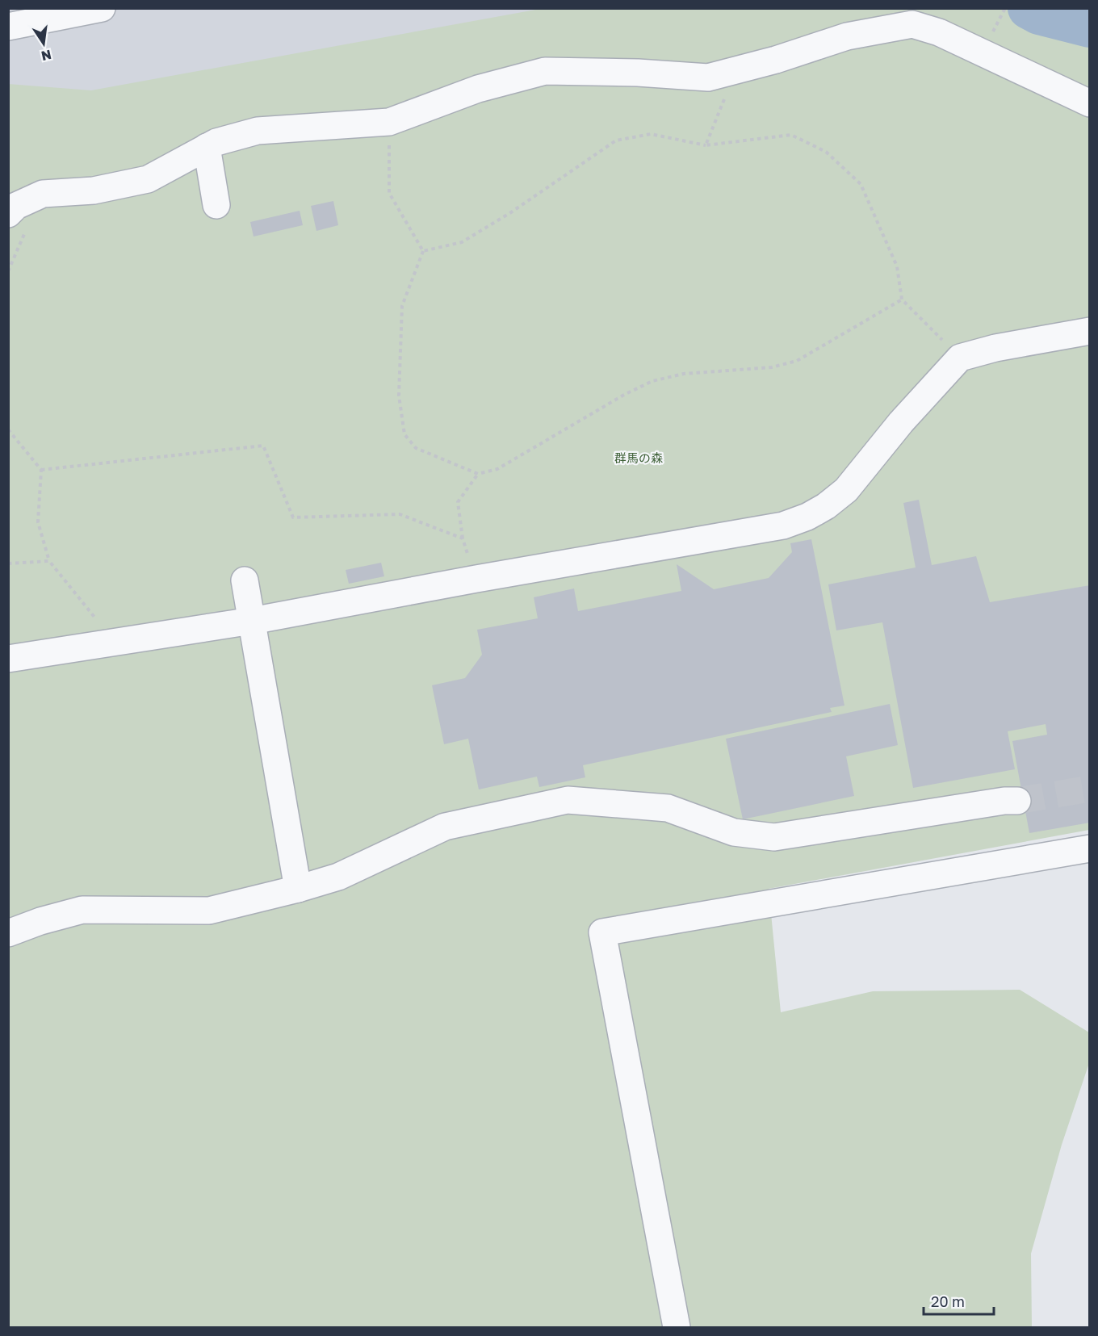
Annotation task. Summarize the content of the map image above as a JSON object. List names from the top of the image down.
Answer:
{
  "parks": ["群馬の森"],
  "scale_bar": "20 m",
  "north": "bottom"
}
